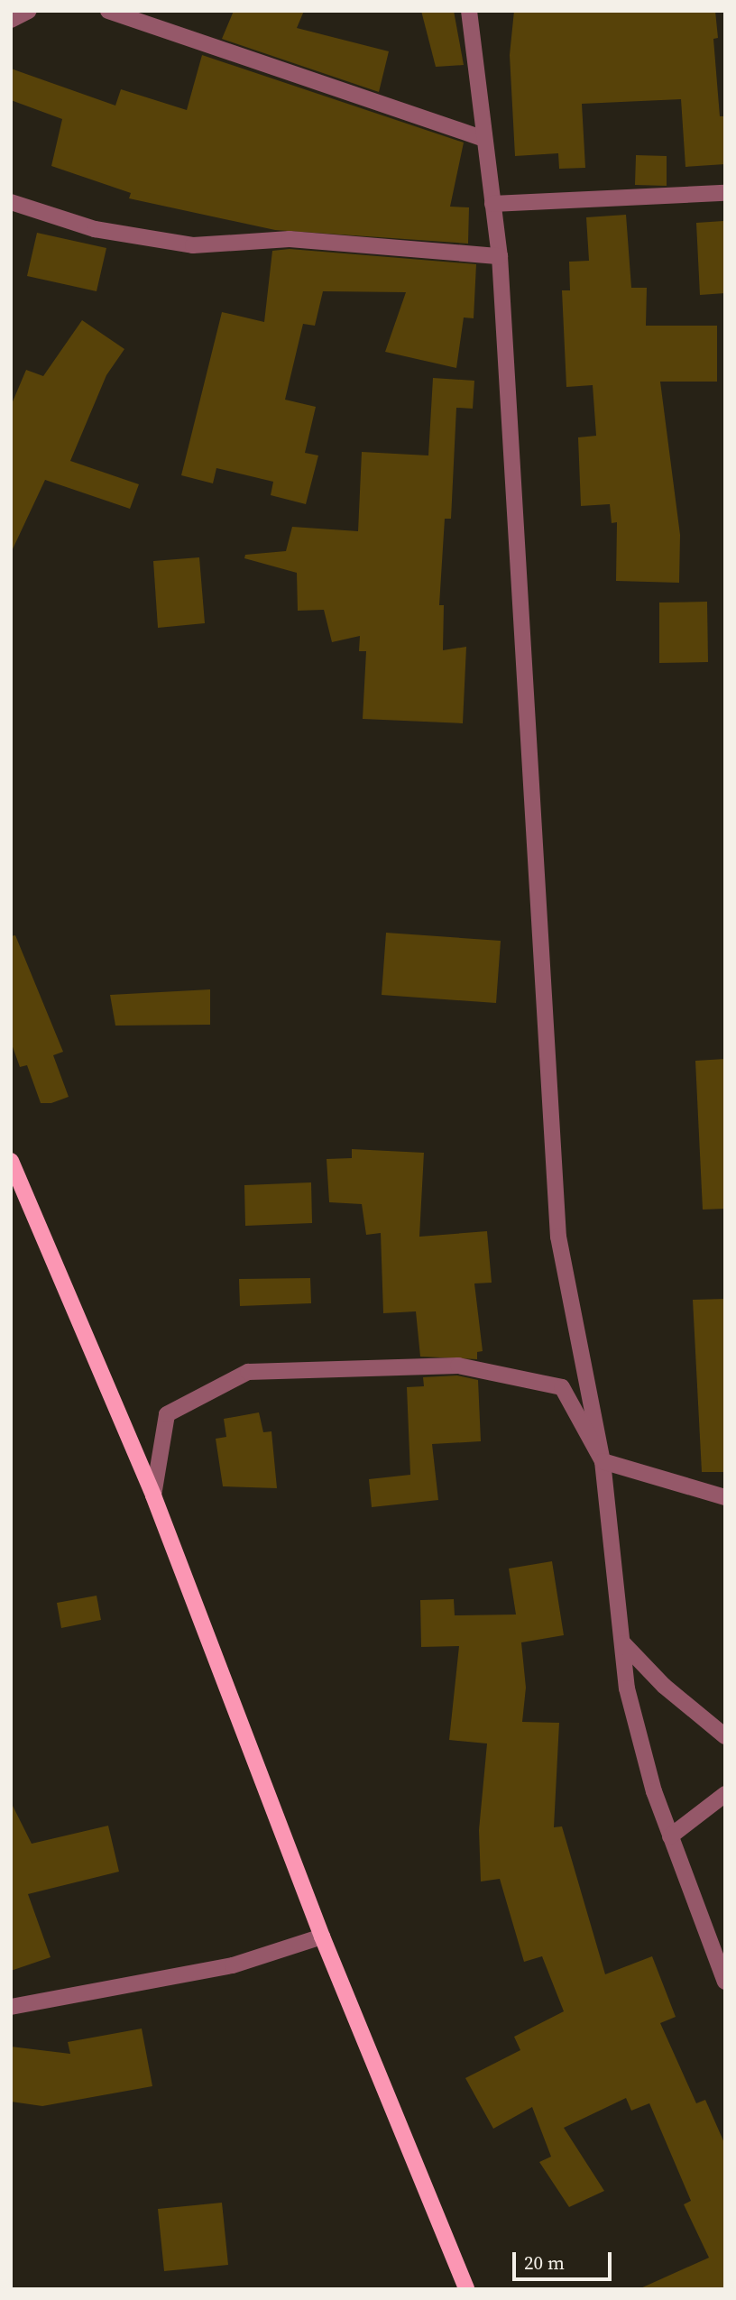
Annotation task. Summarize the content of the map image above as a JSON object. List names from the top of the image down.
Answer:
{
  "scale_bar": "20 m"
}
